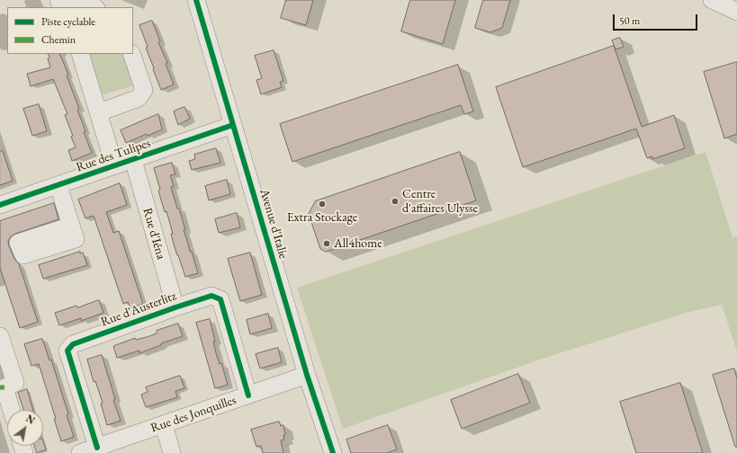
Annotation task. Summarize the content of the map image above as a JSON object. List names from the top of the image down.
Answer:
{
  "streets": {
    "street": [
      "Rue des Tulipes",
      "Avenue d'Italie",
      "Rue d'Iéna",
      "Rue d'Austerlitz",
      "Rue des Jonquilles"
    ]
  },
  "crossings": [
    ["Rue des Tulipes", "Avenue d'Italie"],
    ["Rue des Tulipes", "Rue d'Iéna"],
    ["Avenue d'Italie", "Rue des Jonquilles"],
    ["Rue d'Iéna", "Rue d'Austerlitz"],
    ["Rue d'Austerlitz", "Rue des Jonquilles"]
  ],
  "places": ["Centre d'affaires Ulysse", "Extra Stockage", "All4home"],
  "legend": ["Piste cyclable", "Chemin"],
  "scale_bar": "50 m",
  "north": "top right"
}
